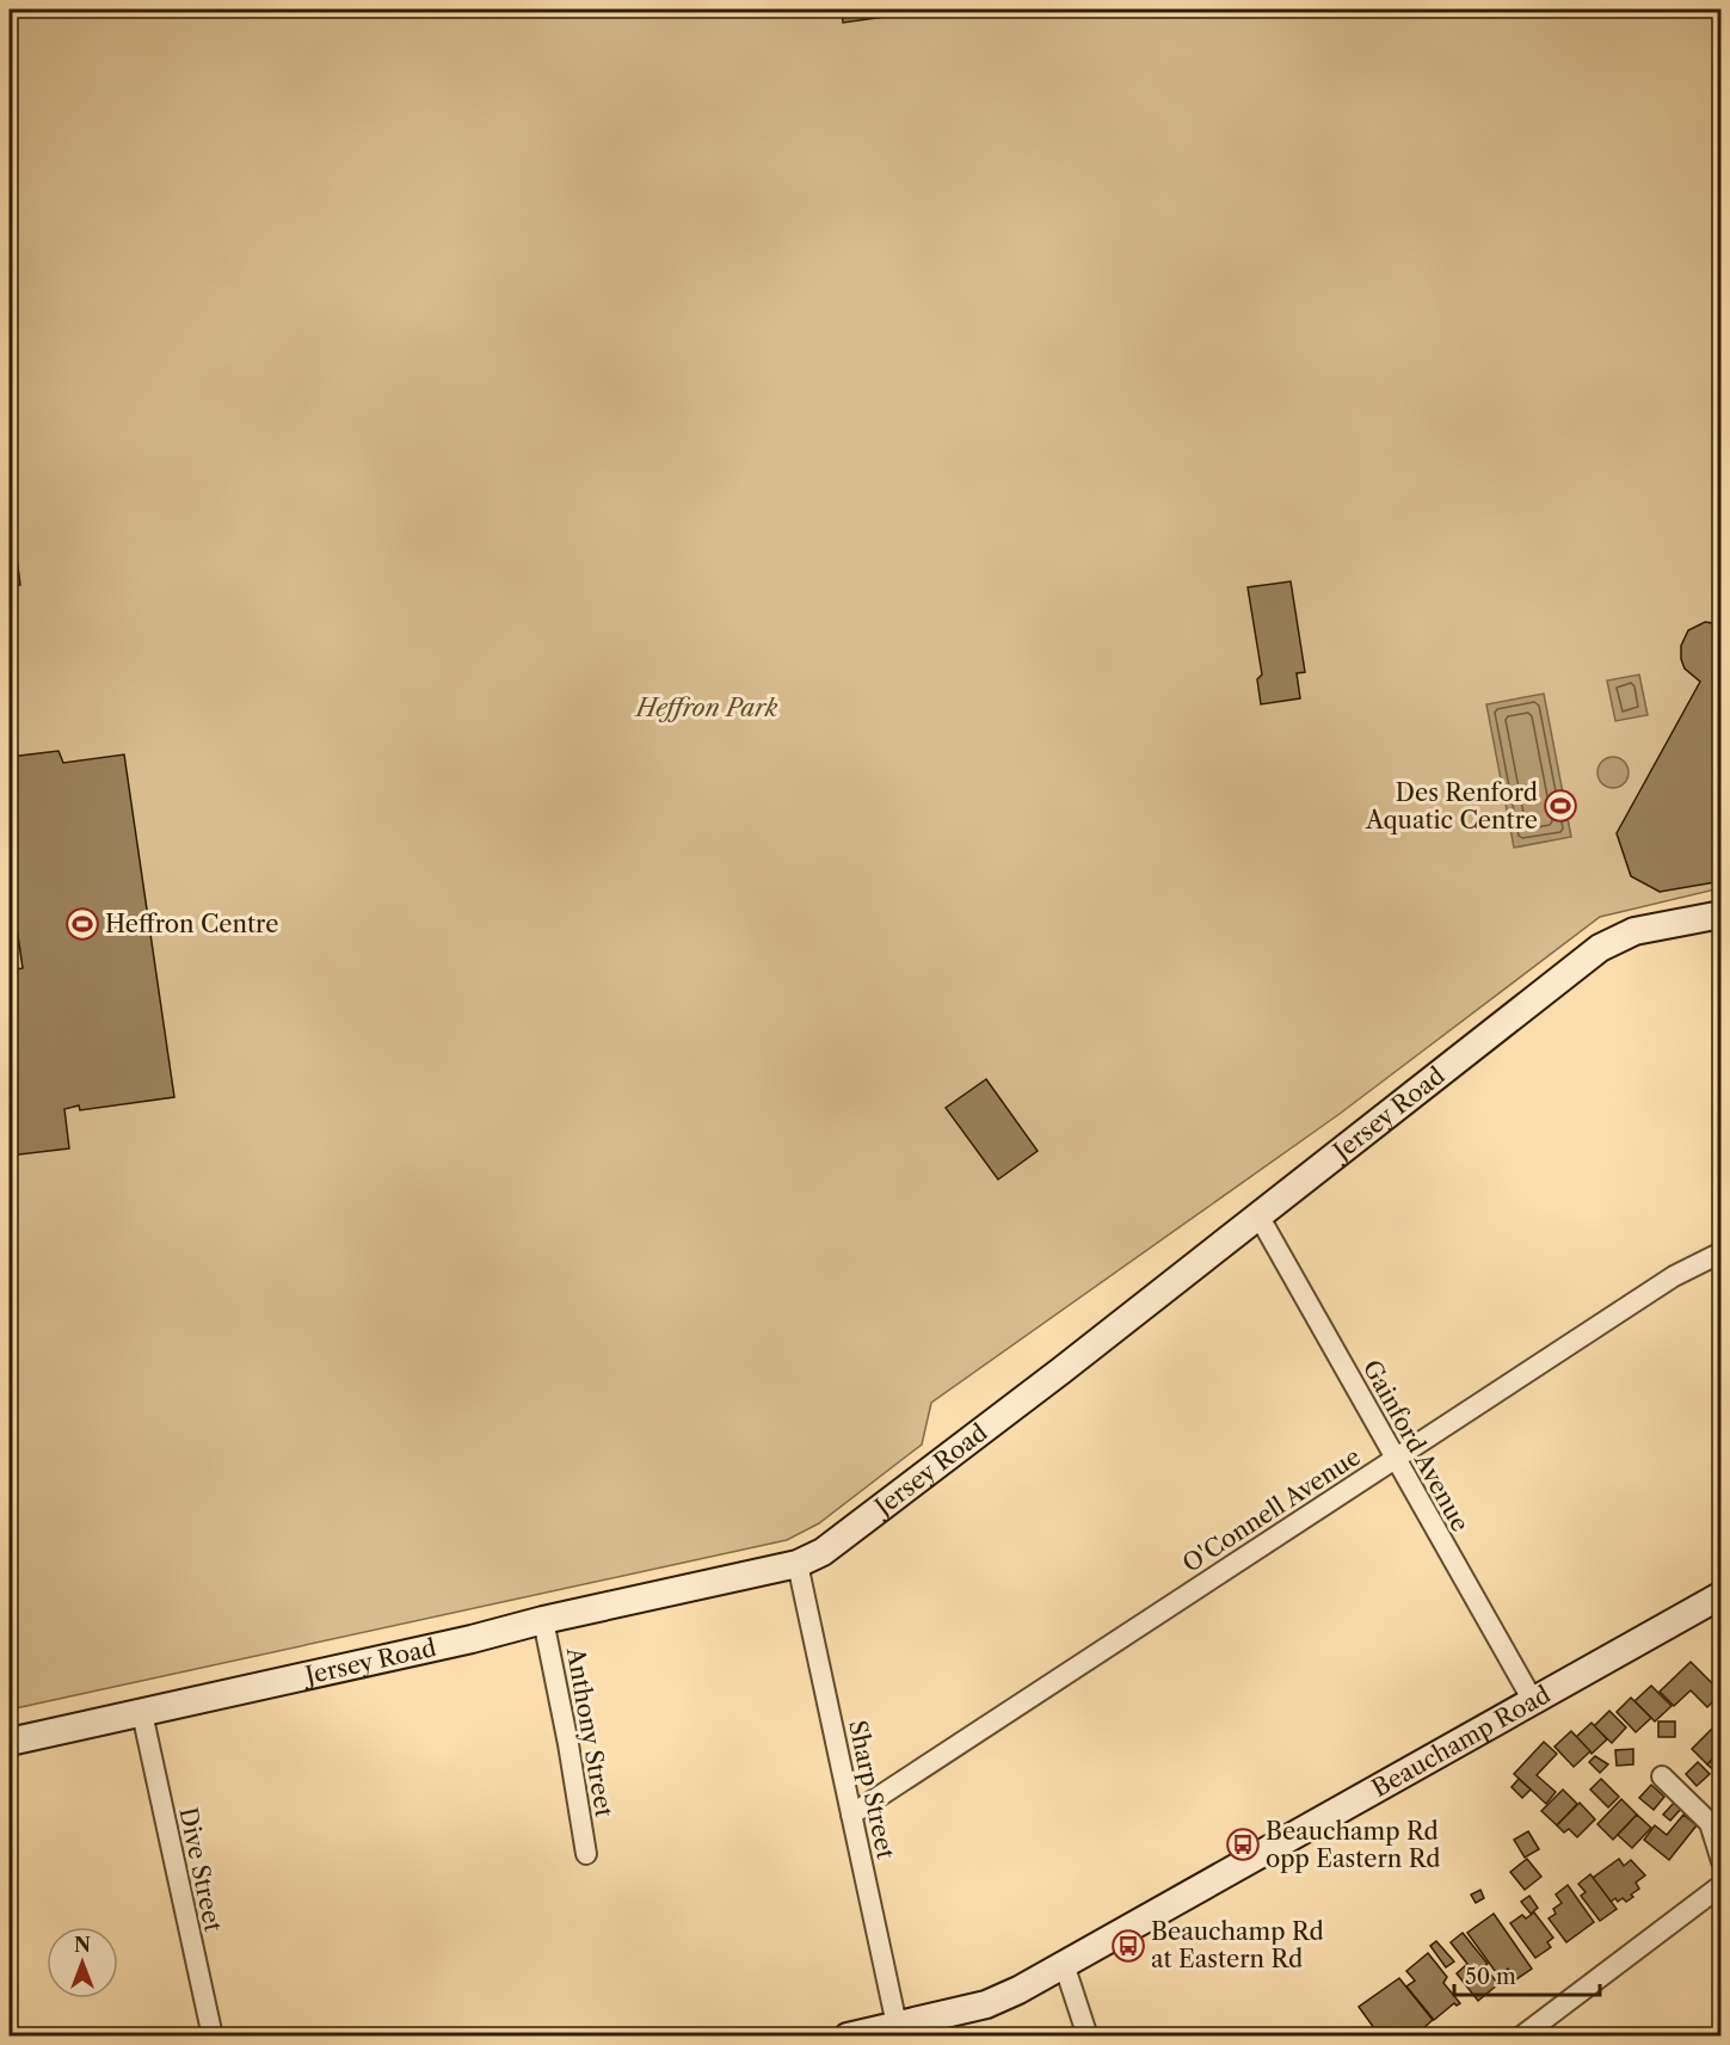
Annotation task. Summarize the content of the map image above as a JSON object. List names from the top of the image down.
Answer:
{
  "streets": {
    "street": [
      "Jersey Road",
      "Gainford Avenue",
      "O'Connell Avenue",
      "Anthony Street",
      "Beauchamp Road",
      "Sharp Street",
      "Dive Street"
    ]
  },
  "crossings": [
    ["Jersey Road", "Gainford Avenue"],
    ["Jersey Road", "Anthony Street"],
    ["Jersey Road", "Sharp Street"],
    ["Jersey Road", "Dive Street"],
    ["Gainford Avenue", "O'Connell Avenue"],
    ["Gainford Avenue", "Beauchamp Road"],
    ["O'Connell Avenue", "Sharp Street"],
    ["Beauchamp Road", "Sharp Street"]
  ],
  "parks": ["Heffron Park"],
  "places": {
    "sports": ["Des Renford Aquatic Centre", "Heffron Centre"],
    "bus stop": ["Beauchamp Rd opp Eastern Rd", "Beauchamp Rd at Eastern Rd"]
  },
  "scale_bar": "50 m",
  "north": "top"
}
